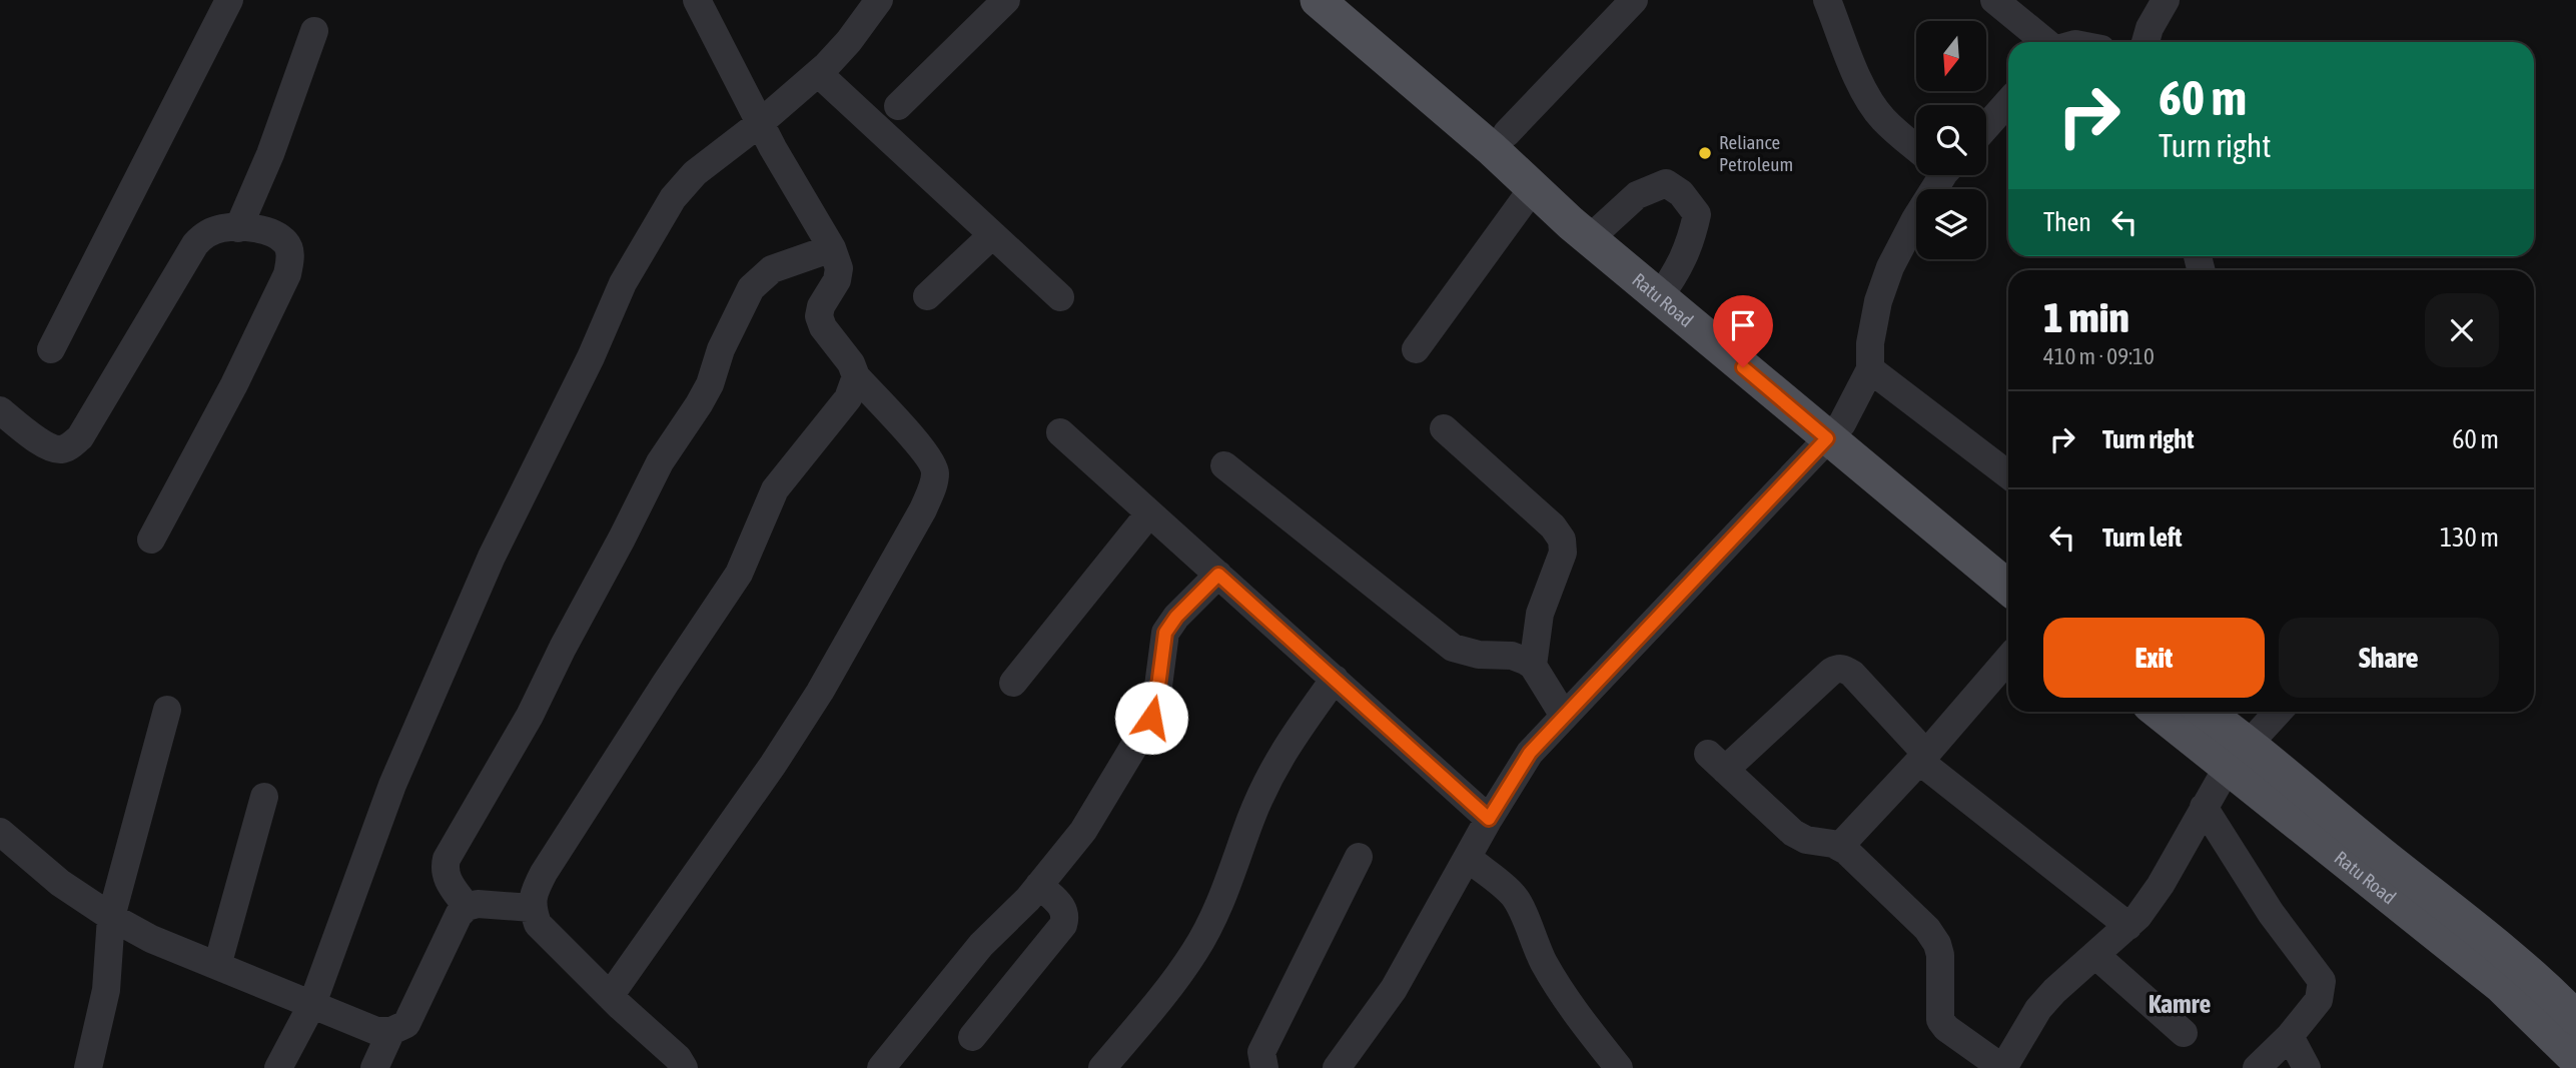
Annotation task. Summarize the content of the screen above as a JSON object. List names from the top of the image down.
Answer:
{
  "streets": {
    "main road": ["Ratu Road"]
  },
  "districts": ["Kamre"],
  "places": ["Reliance Petroleum"],
  "north": "bottom",
  "page": {
    "turn": ["60 m", "Turn right"],
    "then": "Then",
    "heading": ["1 min", "410 m · 09:10"],
    "list": [
      {
        "name": "Turn right",
        "value": "60 m"
      },
      {
        "name": "Turn left",
        "value": "130 m"
      }
    ],
    "buttons": ["Exit", "Share"]
  }
}
